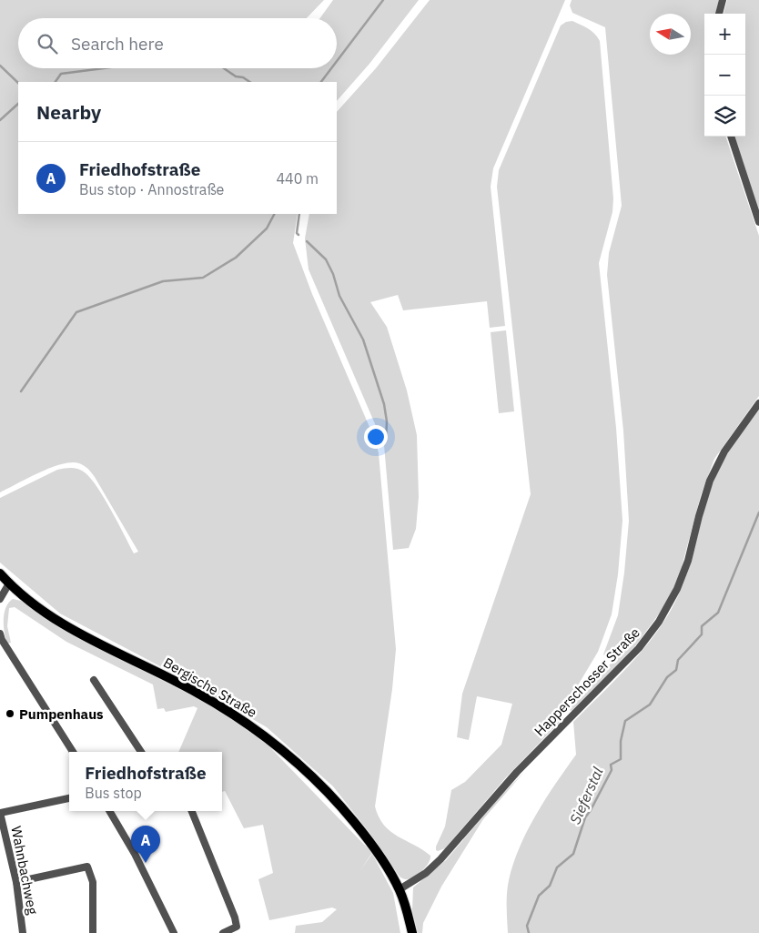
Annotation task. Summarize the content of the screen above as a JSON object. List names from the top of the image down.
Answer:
{
  "streets": {
    "main road": ["Bergische Straße"],
    "street": ["Happerschosser Straße", "Wahnbachweg"]
  },
  "crossings": [
    ["Happerschosser Straße", "Bergische Straße"]
  ],
  "water": ["Sieferstal"],
  "places": ["Pumpenhaus"],
  "north": "left",
  "page": {
    "map_buttons": ["+", "−"],
    "search": "Search here",
    "heading": "Nearby",
    "list": [
      {
        "mark": "A",
        "name": "Friedhofstraße",
        "note": "Bus stop · Annostraße",
        "value": "440 m"
      }
    ],
    "popup": ["Friedhofstraße", "Bus stop"],
    "pins": "A"
  }
}
